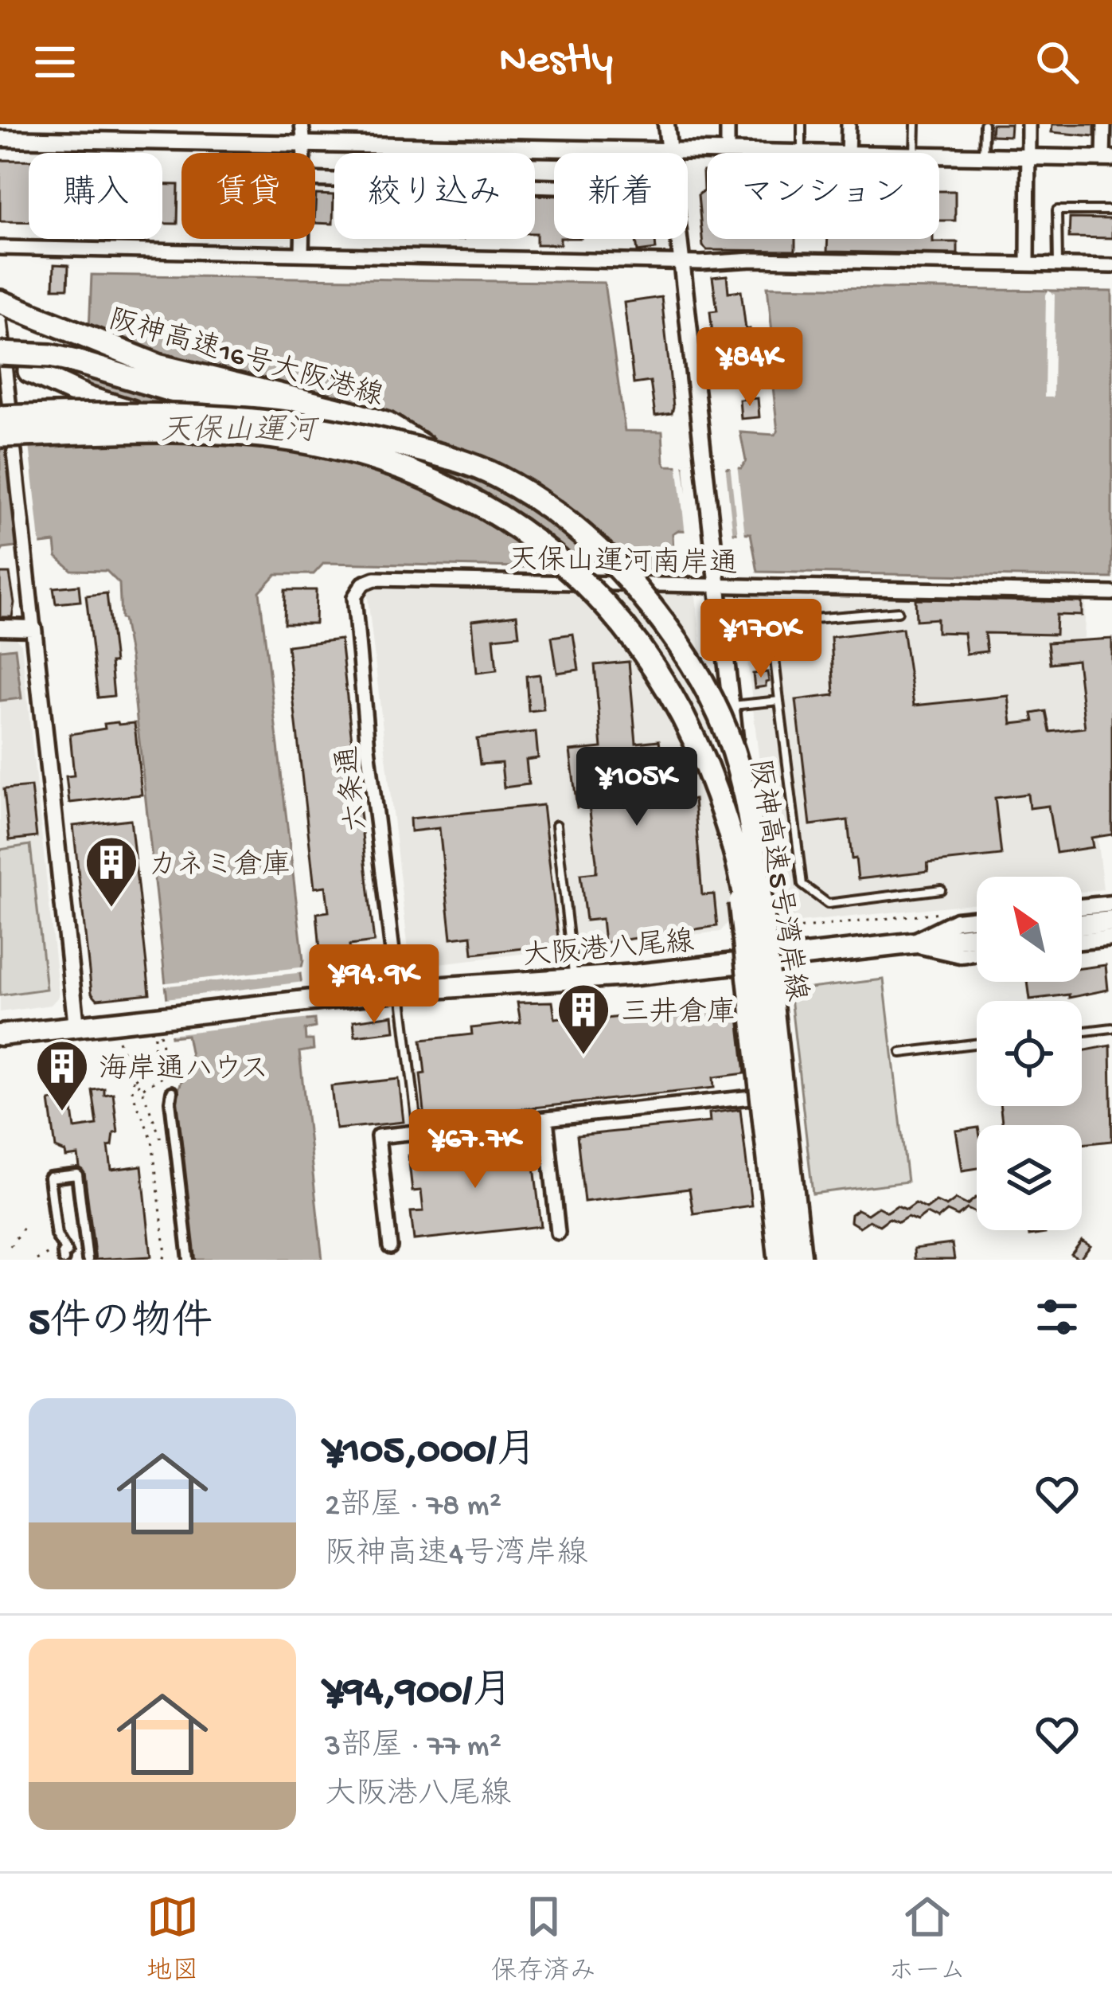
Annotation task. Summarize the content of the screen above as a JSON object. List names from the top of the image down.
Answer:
{
  "streets": {
    "highway": ["阪神高速16号大阪港線", "阪神高速5号湾岸線"],
    "main road": ["大阪港八尾線"],
    "street": ["天保山運河南岸通", "六条通"]
  },
  "crossings": [
    ["天保山運河南岸通", "六条通"],
    ["六条通", "大阪港八尾線"]
  ],
  "water": ["天保山運河"],
  "places": {
    "building": ["カネミ倉庫", "三井倉庫", "海岸通ハウス"]
  },
  "north": "top left",
  "page": {
    "header": "Nestly",
    "chip": [
      "購入",
      "賃貸",
      "絞り込み",
      "新着",
      "マンション"
    ],
    "price": [
      "¥84K",
      "¥170K",
      "¥105K",
      "¥94.9K",
      "¥67.7K"
    ],
    "heading": "5件の物件",
    "list": [
      {
        "name": "¥105,000/月",
        "note": "2部屋 · 78 m² · 阪神高速4号湾岸線"
      },
      {
        "name": "¥94,900/月",
        "note": "3部屋 · 77 m² · 大阪港八尾線"
      }
    ],
    "tabs": ["地図", "保存済み", "ホーム"]
  }
}
